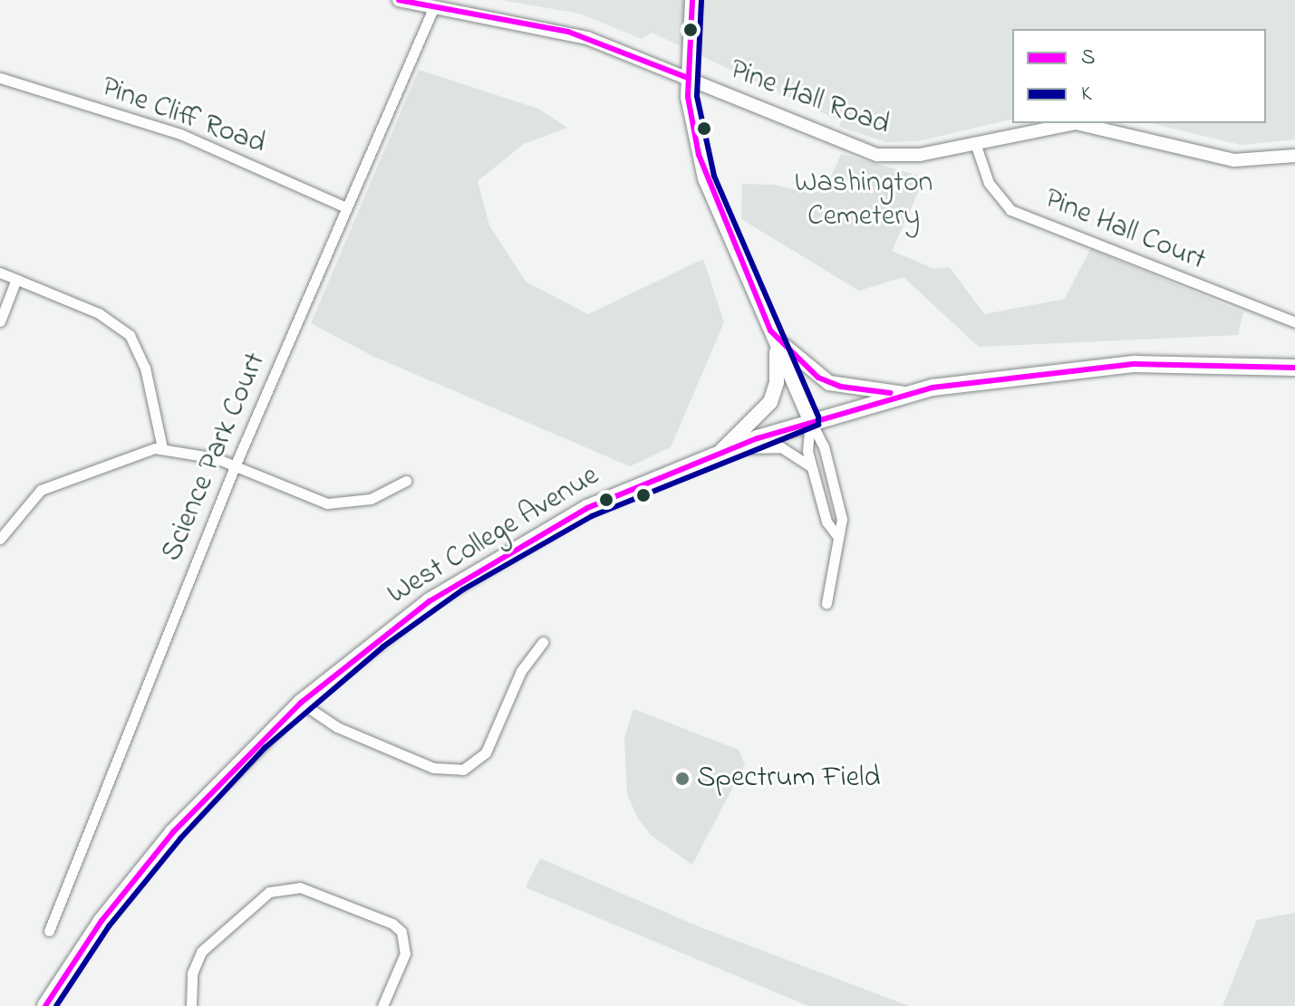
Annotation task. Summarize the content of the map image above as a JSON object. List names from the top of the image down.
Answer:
{
  "streets": {
    "main road": ["West College Avenue"],
    "street": [
      "Pine Hall Road",
      "Pine Cliff Road",
      "Pine Hall Court",
      "Science Park Court"
    ]
  },
  "crossings": [
    ["Pine Hall Road", "Pine Hall Court"],
    ["Pine Hall Road", "Science Park Court"],
    ["Pine Cliff Road", "Science Park Court"]
  ],
  "parks": ["Washington Cemetery"],
  "places": ["Spectrum Field"],
  "lines": ["transit line S", "transit line K"],
  "legend": ["S", "K"]
}
